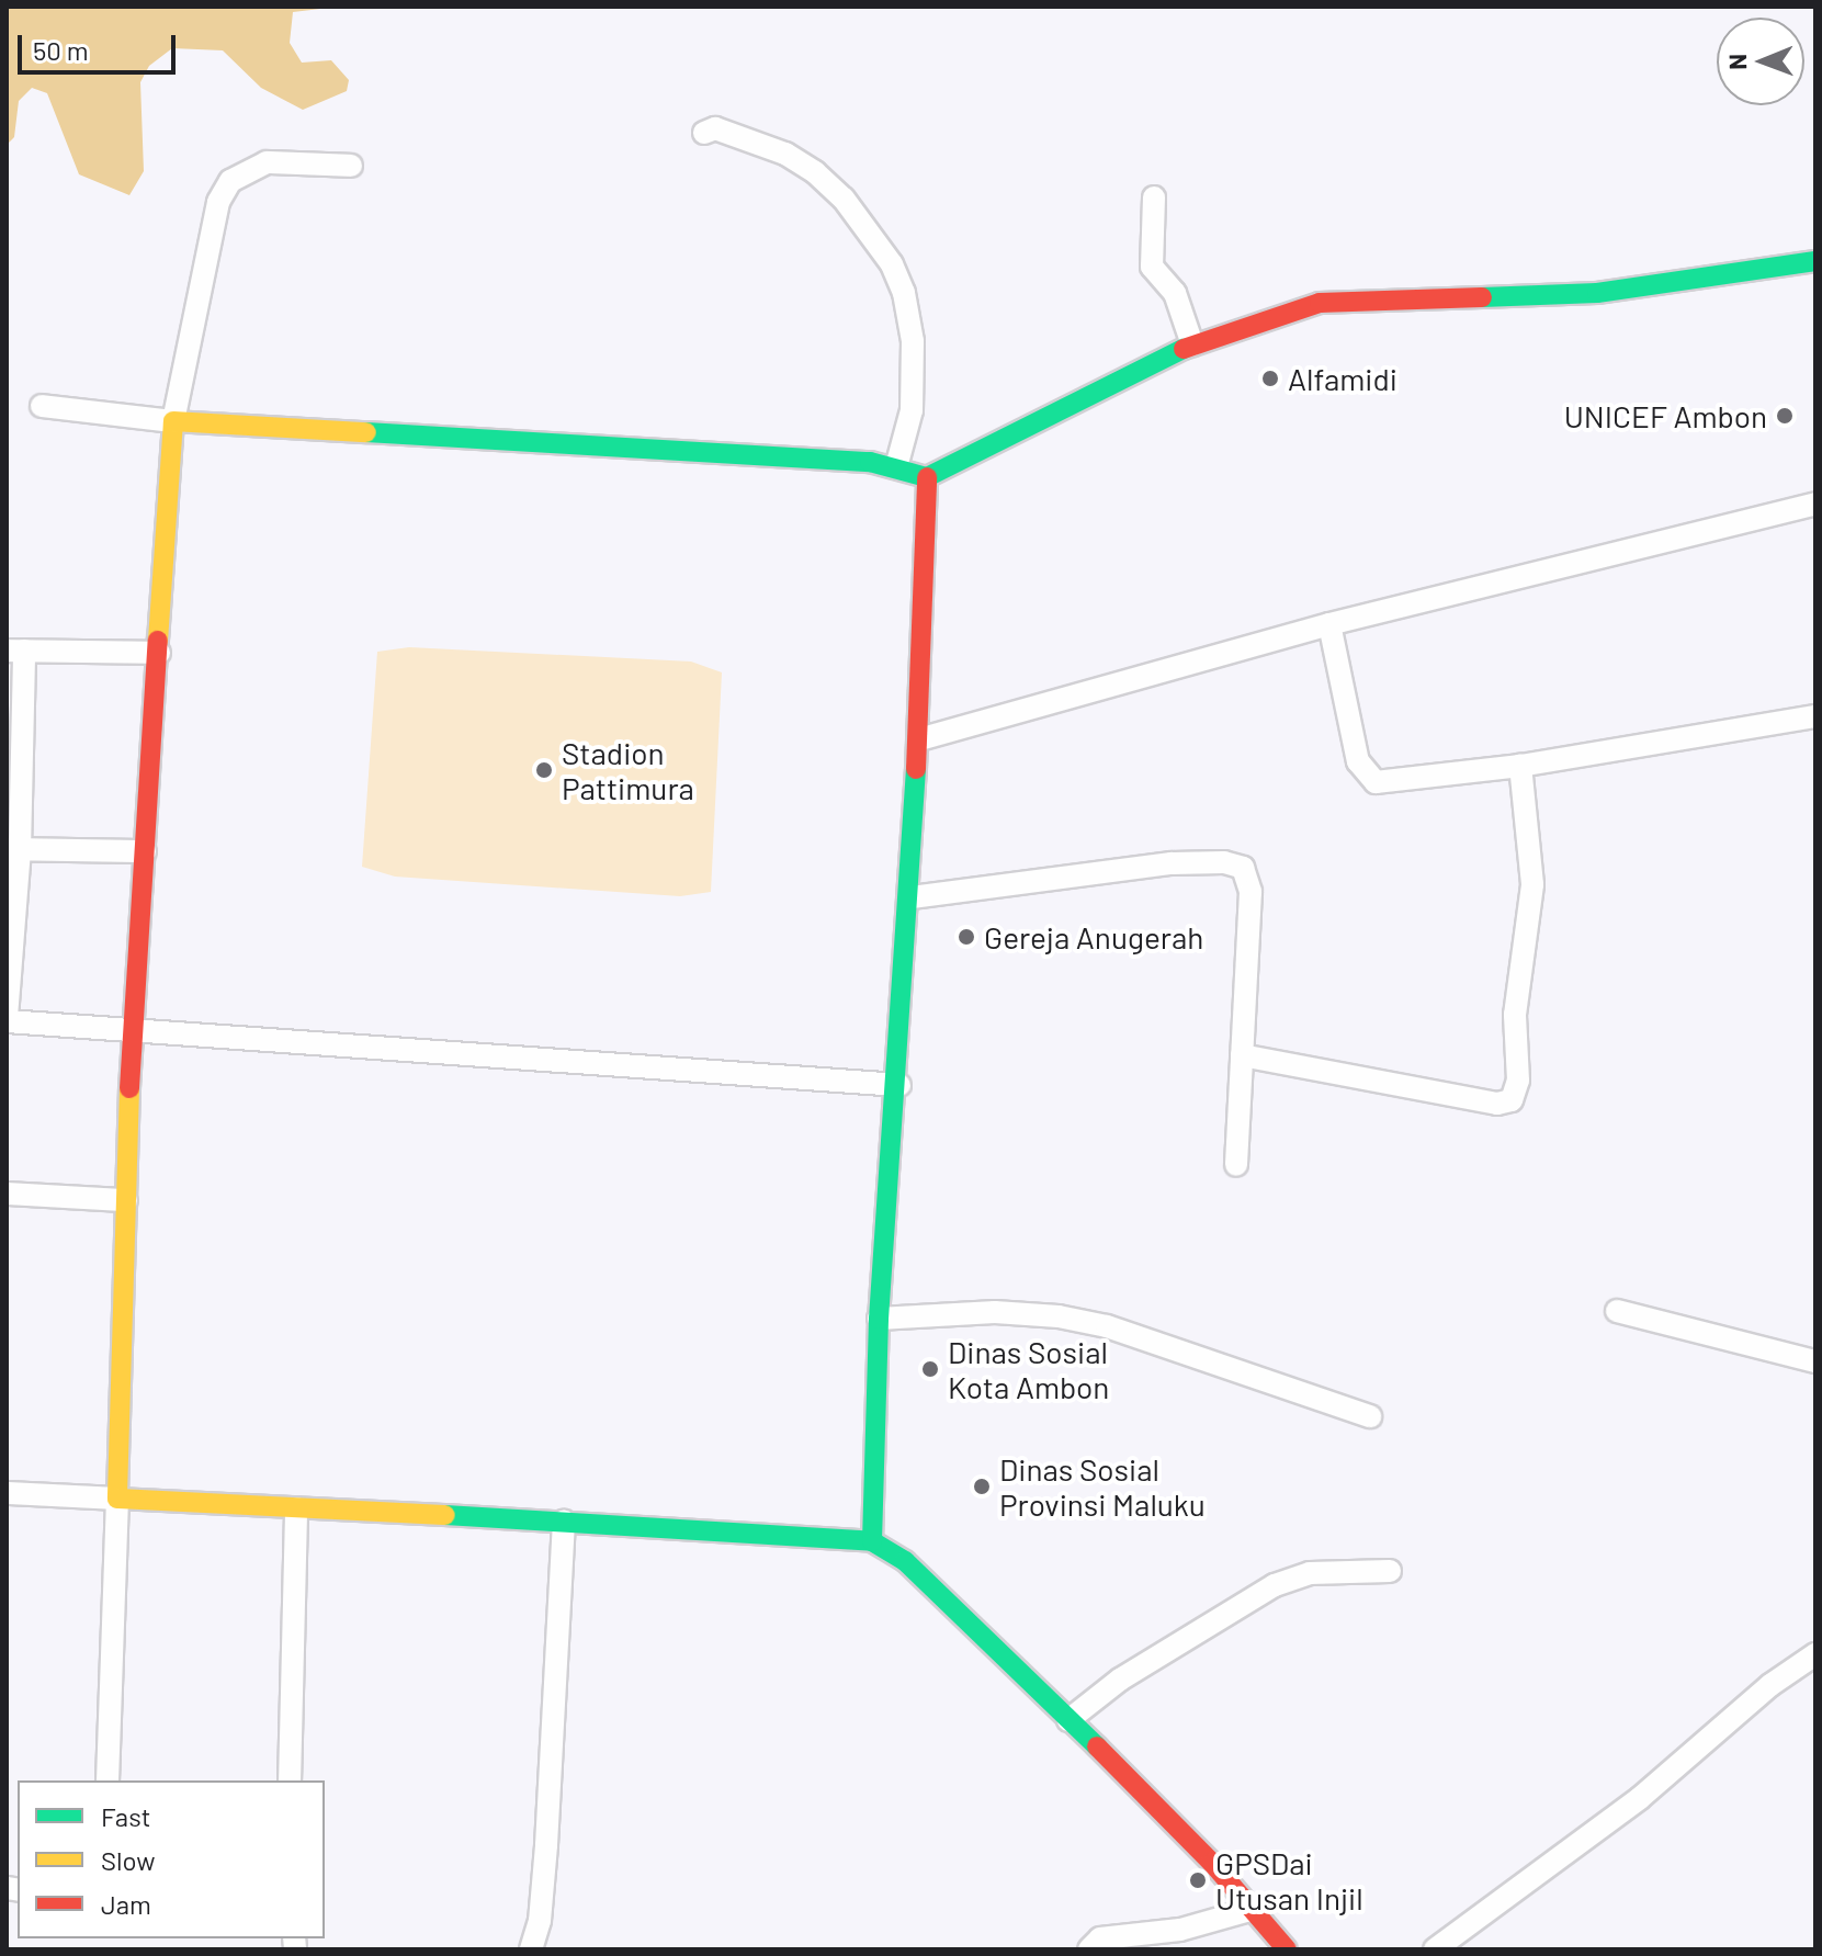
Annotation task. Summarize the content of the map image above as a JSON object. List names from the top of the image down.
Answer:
{
  "places": [
    "Alfamidi",
    "UNICEF Ambon",
    "Stadion Pattimura",
    "Gereja Anugerah",
    "Dinas Sosial Kota Ambon",
    "Dinas Sosial Provinsi Maluku",
    "GPSDai Utusan Injil"
  ],
  "legend": ["Fast", "Slow", "Jam"],
  "scale_bar": "50 m",
  "north": "left"
}
